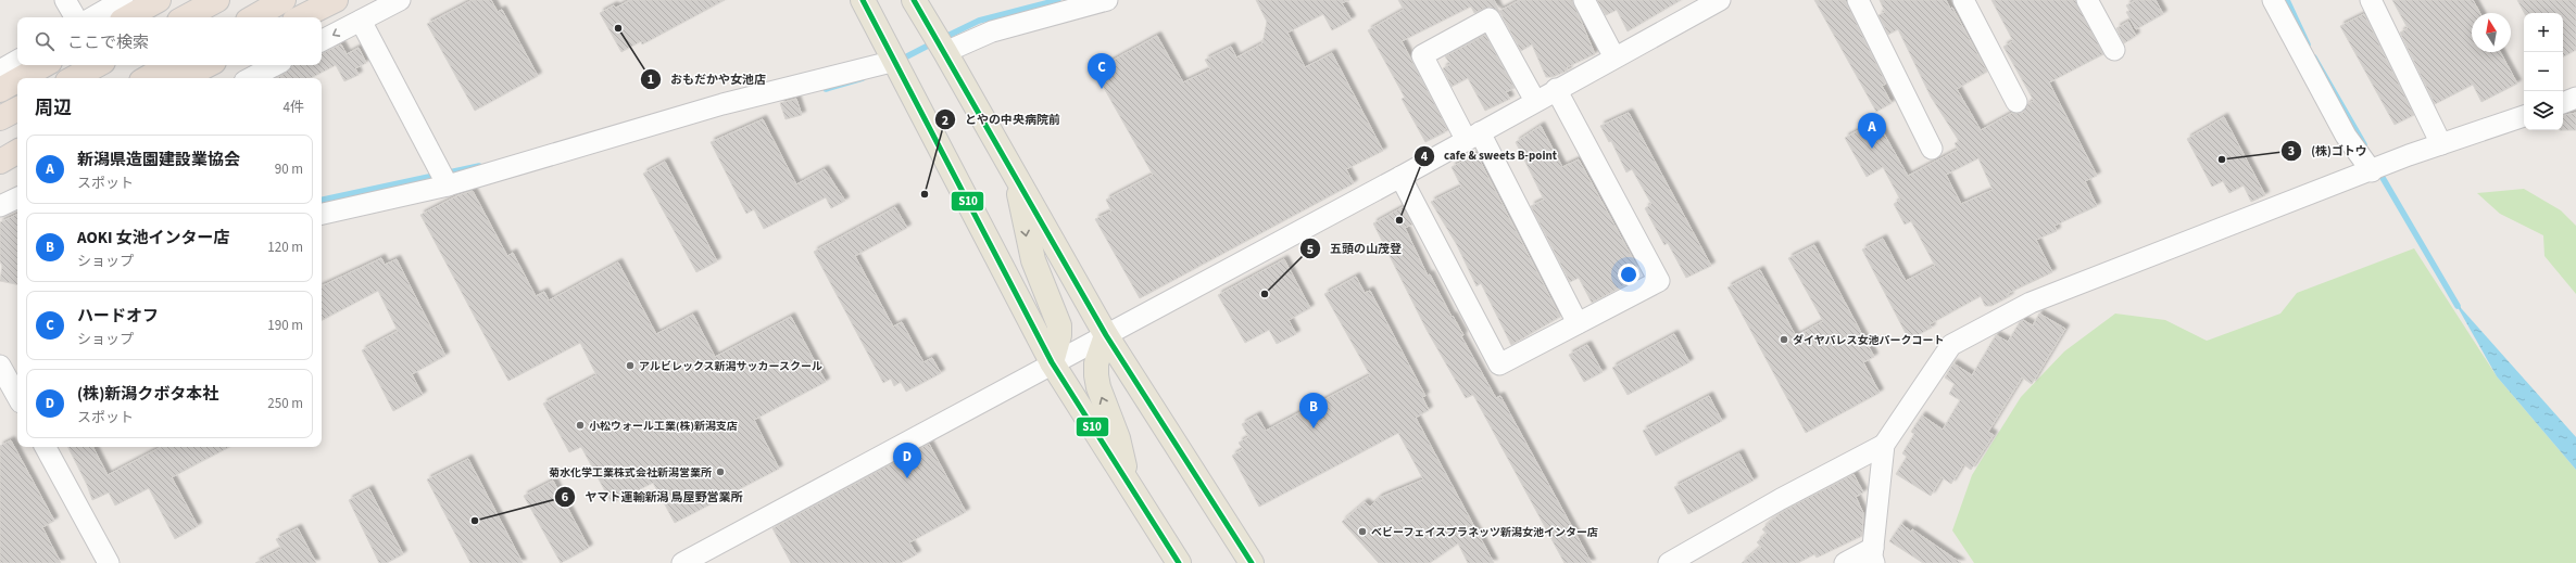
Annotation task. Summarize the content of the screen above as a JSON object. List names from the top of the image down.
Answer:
{
  "places": [
    "おもだかや女池店",
    "(株)ゴトウ",
    "とやの中央病院前",
    "cafe & sweets B-point",
    "五頭の山茂登",
    "ダイヤパレス女池パークコート",
    "アルビレックス新潟サッカースクール",
    "小松ウォール工業(株)新潟支店",
    "菊水化学工業株式会社新潟営業所",
    "ヤマト運輸新潟 鳥屋野営業所",
    "ベビーフェイスプラネッツ新潟女池インター店"
  ],
  "lines": ["transit line S10"],
  "north": "top",
  "page": {
    "map_buttons": ["+", "−"],
    "search": "ここで検索",
    "pins": [
      "C",
      "A",
      "B",
      "D"
    ],
    "heading": ["周辺", "4件"],
    "list": [
      {
        "mark": "A",
        "name": "新潟県造園建設業協会",
        "note": "スポット",
        "value": "90 m"
      },
      {
        "mark": "B",
        "name": "AOKI 女池インター店",
        "note": "ショップ",
        "value": "120 m"
      },
      {
        "mark": "C",
        "name": "ハードオフ",
        "note": "ショップ",
        "value": "190 m"
      },
      {
        "mark": "D",
        "name": "(株)新潟クボタ本社",
        "note": "スポット",
        "value": "250 m"
      }
    ]
  }
}
